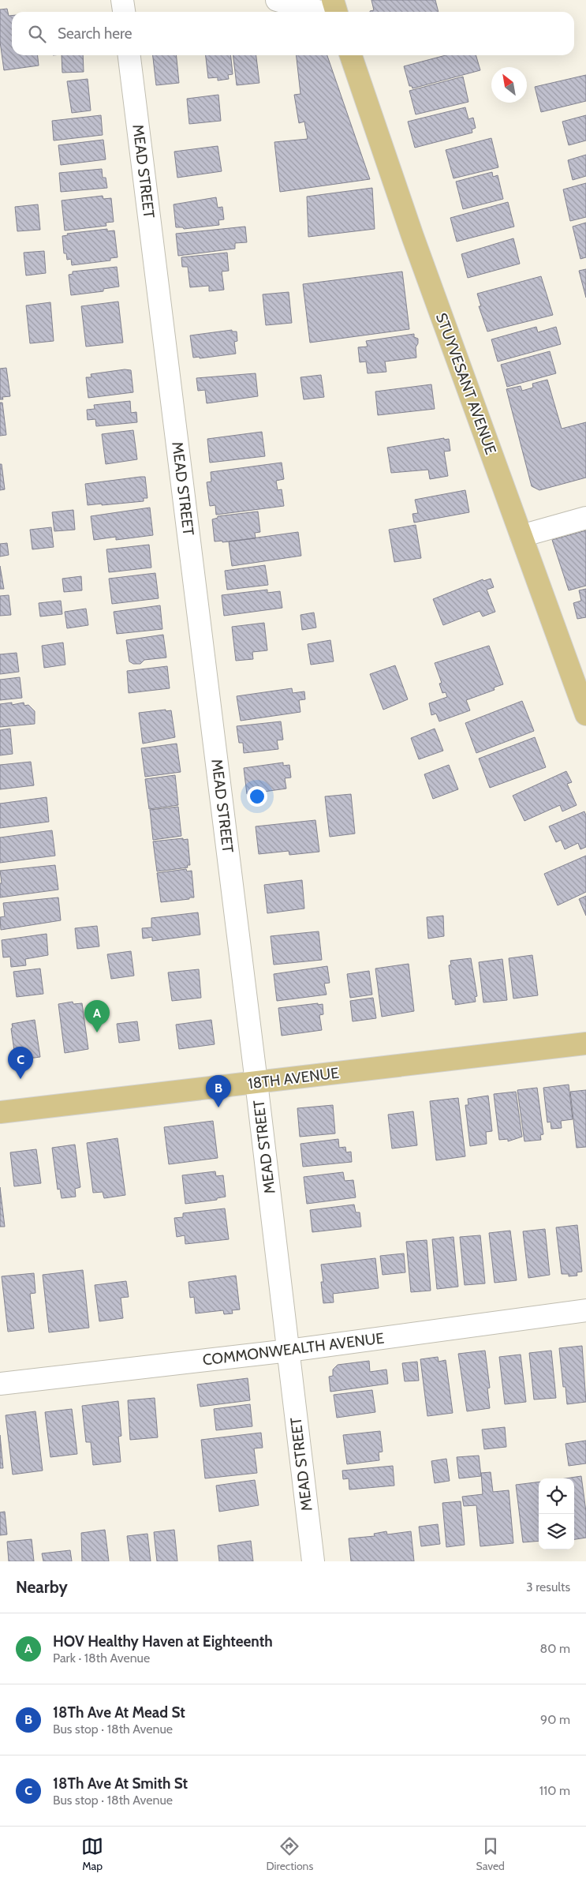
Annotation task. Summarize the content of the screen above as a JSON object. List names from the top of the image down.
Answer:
{
  "streets": {
    "main road": ["STUYVESANT AVENUE", "18TH AVENUE"],
    "street": ["MEAD STREET", "COMMONWEALTH AVENUE"]
  },
  "crossings": [
    ["MEAD STREET", "18TH AVENUE"],
    ["MEAD STREET", "COMMONWEALTH AVENUE"]
  ],
  "north": "top left",
  "page": {
    "search": "Search here",
    "pins": ["A", "C", "B"],
    "heading": ["Nearby", "3 results"],
    "list": [
      {
        "mark": "A",
        "name": "HOV Healthy Haven at Eighteenth",
        "note": "Park · 18th Avenue",
        "value": "80 m"
      },
      {
        "mark": "B",
        "name": "18Th Ave At Mead St",
        "note": "Bus stop · 18th Avenue",
        "value": "90 m"
      },
      {
        "mark": "C",
        "name": "18Th Ave At Smith St",
        "note": "Bus stop · 18th Avenue",
        "value": "110 m"
      }
    ],
    "nav": ["Map", "Directions", "Saved"]
  }
}
